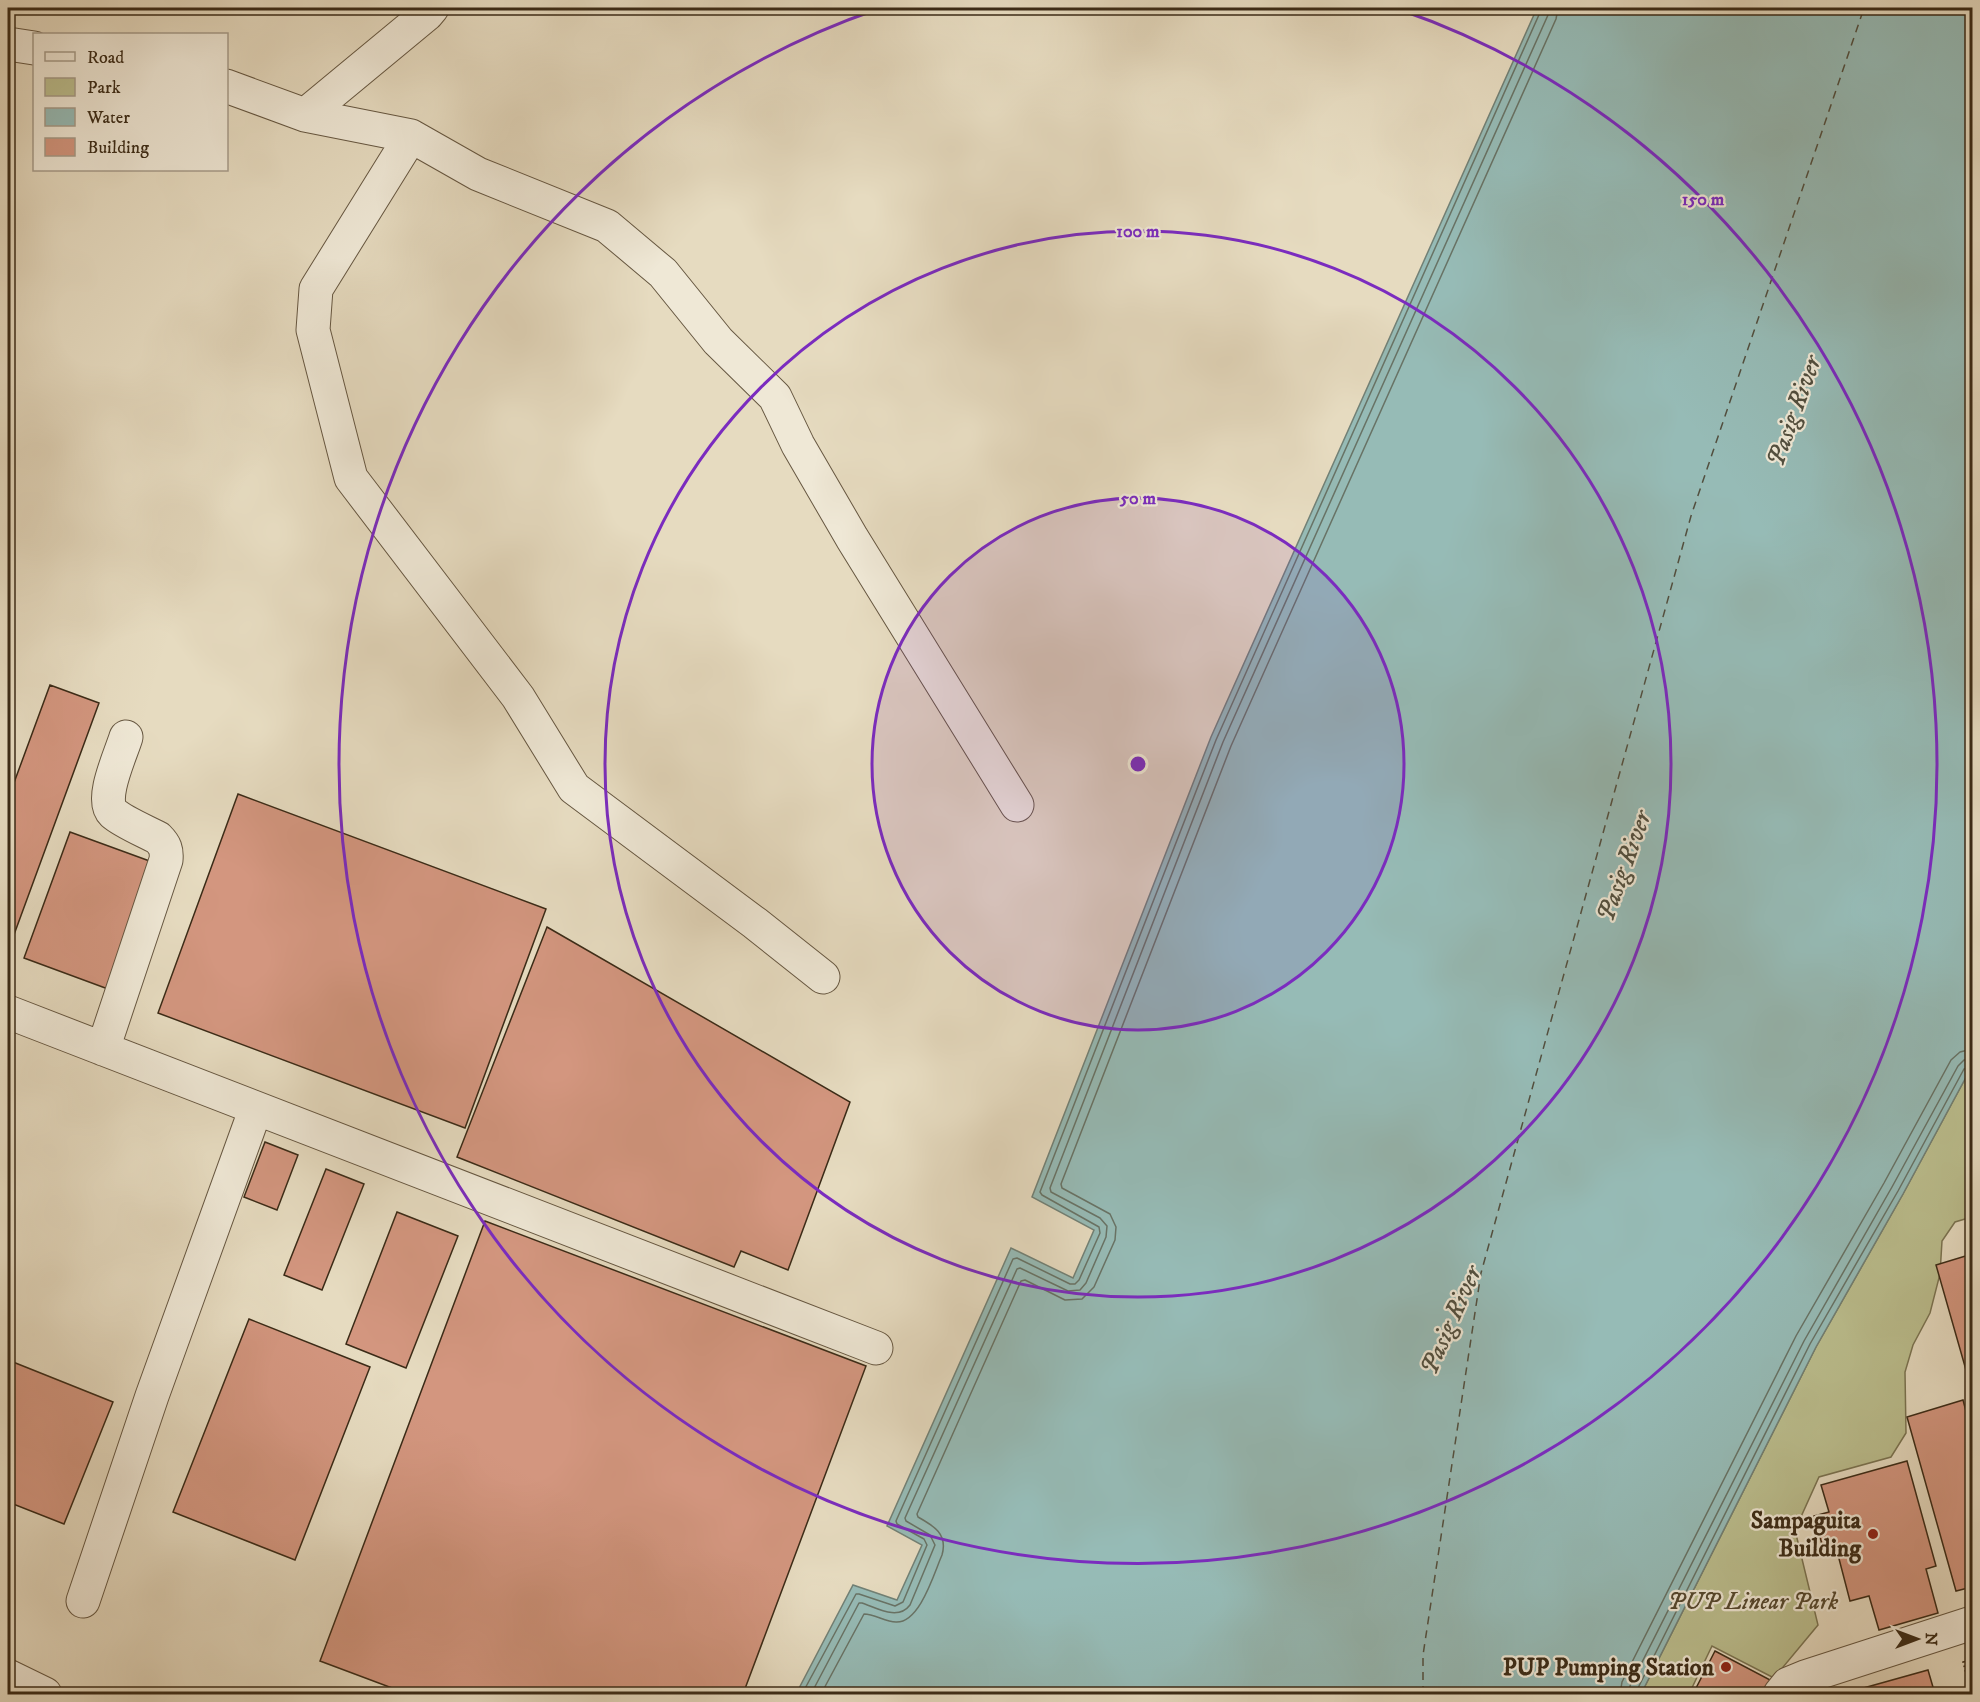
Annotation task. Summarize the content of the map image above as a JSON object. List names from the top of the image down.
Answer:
{
  "water": ["Pasig River"],
  "parks": ["PUP Linear Park"],
  "places": ["Sampaguita Building", "PUP Pumping Station"],
  "legend": [
    "Road",
    "Park",
    "Water",
    "Building"
  ],
  "north": "right",
  "rings": ["150 m", "100 m", "50 m"]
}
